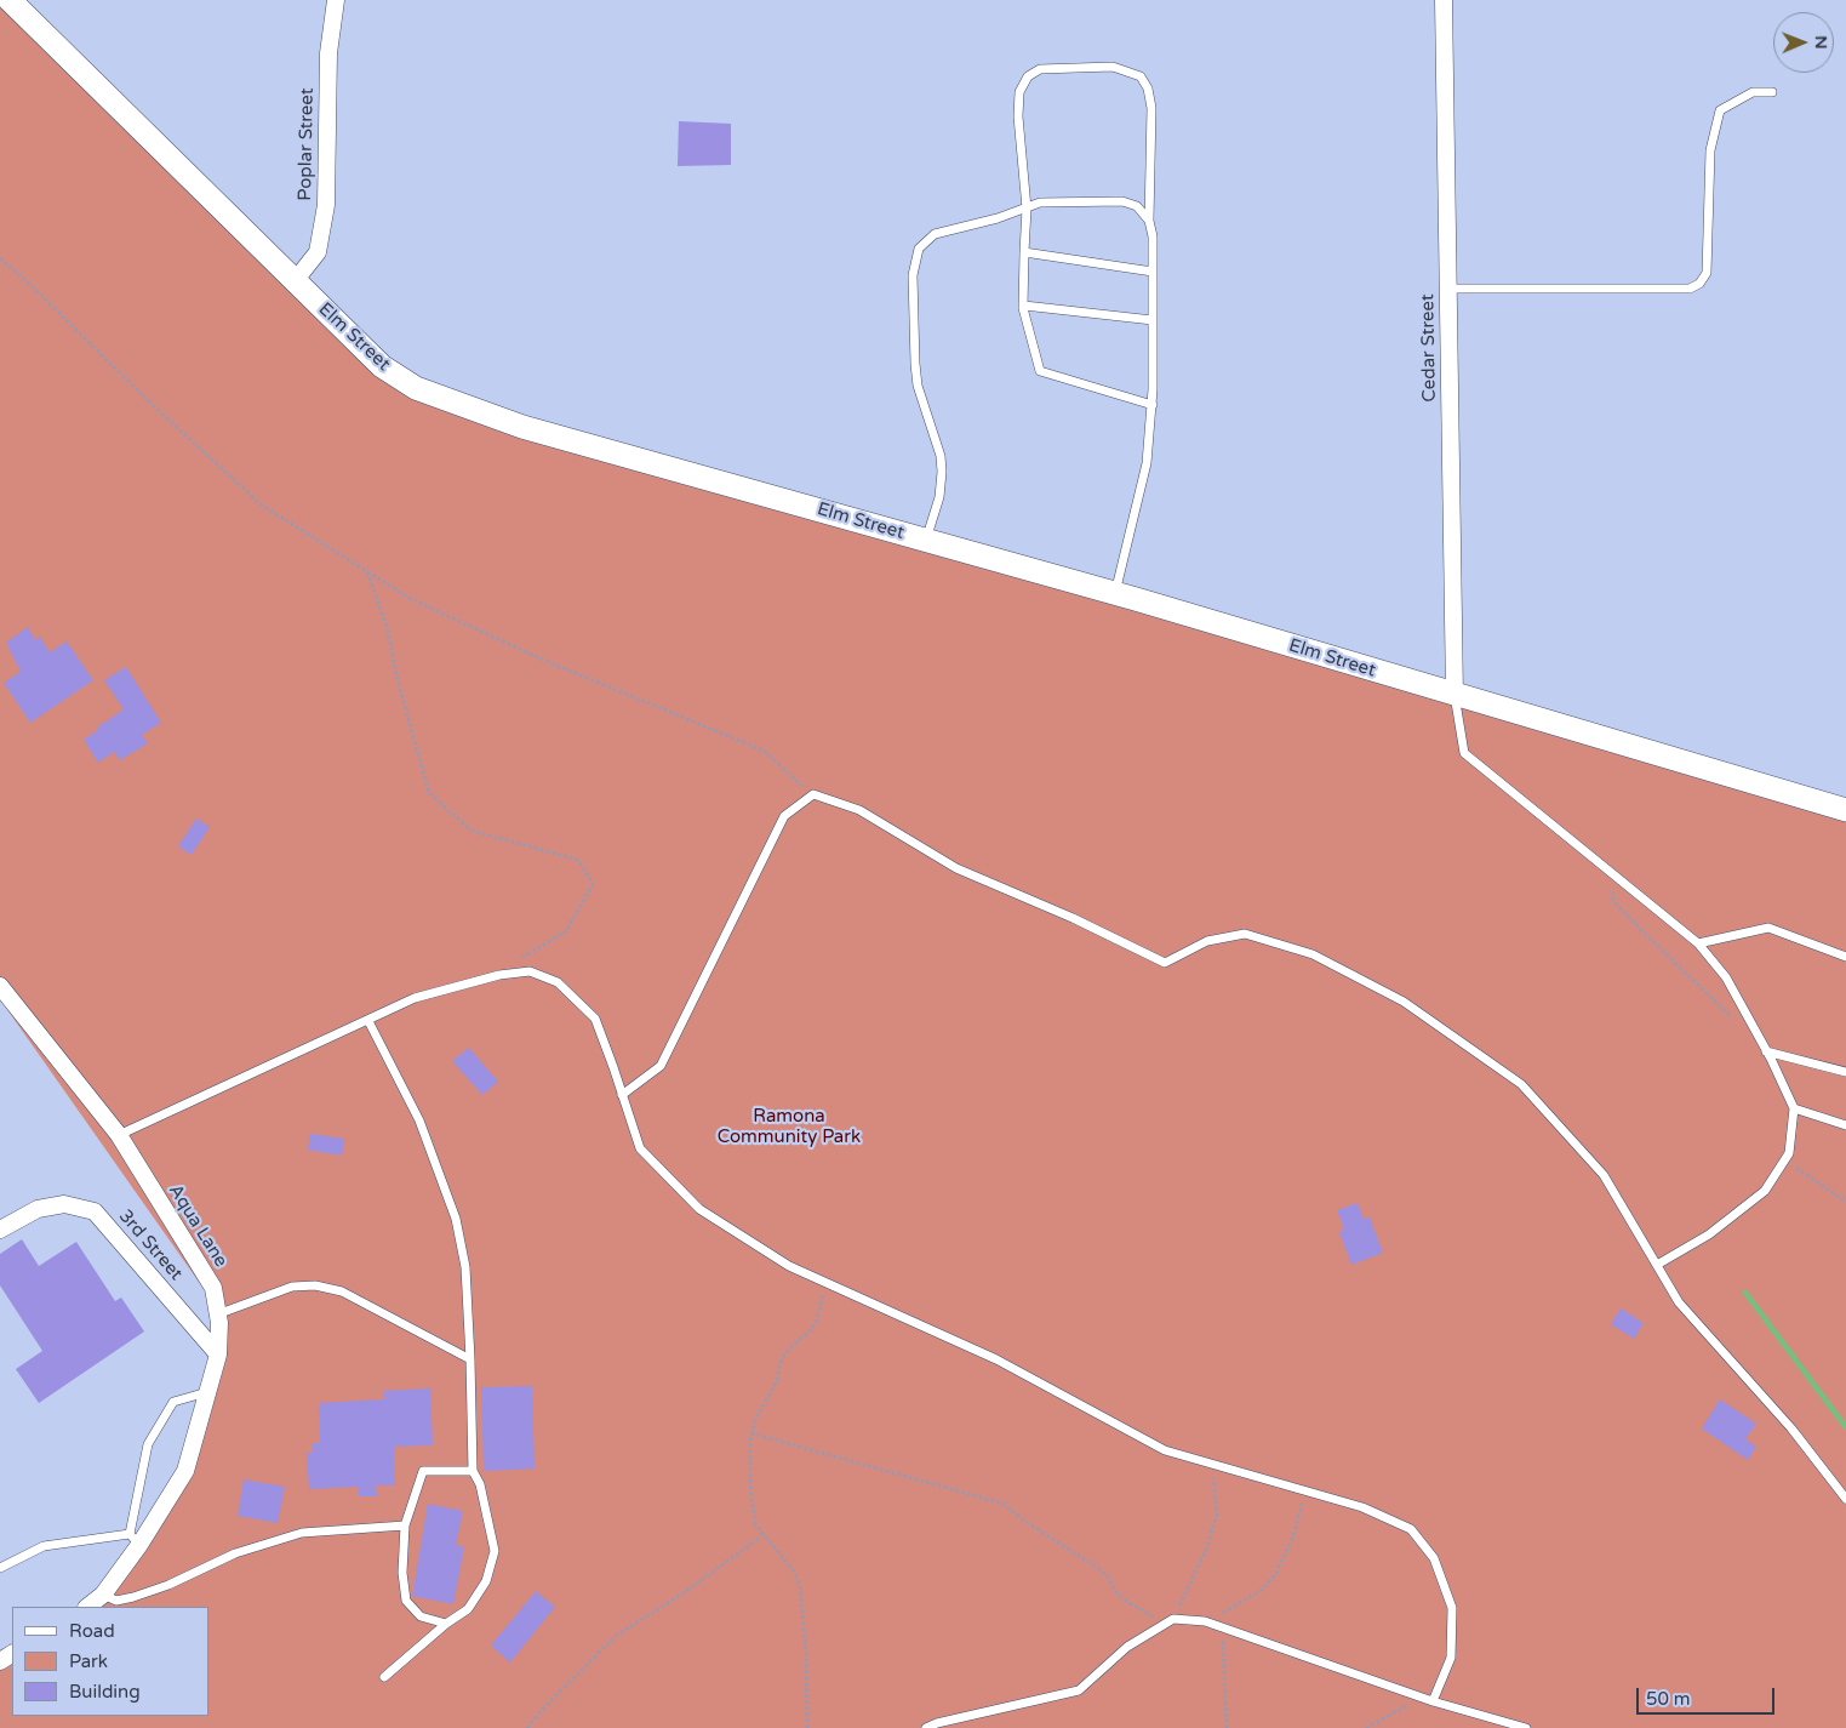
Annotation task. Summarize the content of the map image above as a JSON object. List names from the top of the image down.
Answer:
{
  "streets": {
    "street": [
      "Poplar Street",
      "Elm Street",
      "Cedar Street",
      "Aqua Lane",
      "3rd Street"
    ]
  },
  "crossings": [
    ["Poplar Street", "Elm Street"],
    ["Elm Street", "Cedar Street"],
    ["Aqua Lane", "3rd Street"]
  ],
  "parks": ["Ramona Community Park"],
  "legend": ["Road", "Park", "Building"],
  "scale_bar": "50 m",
  "north": "right"
}
